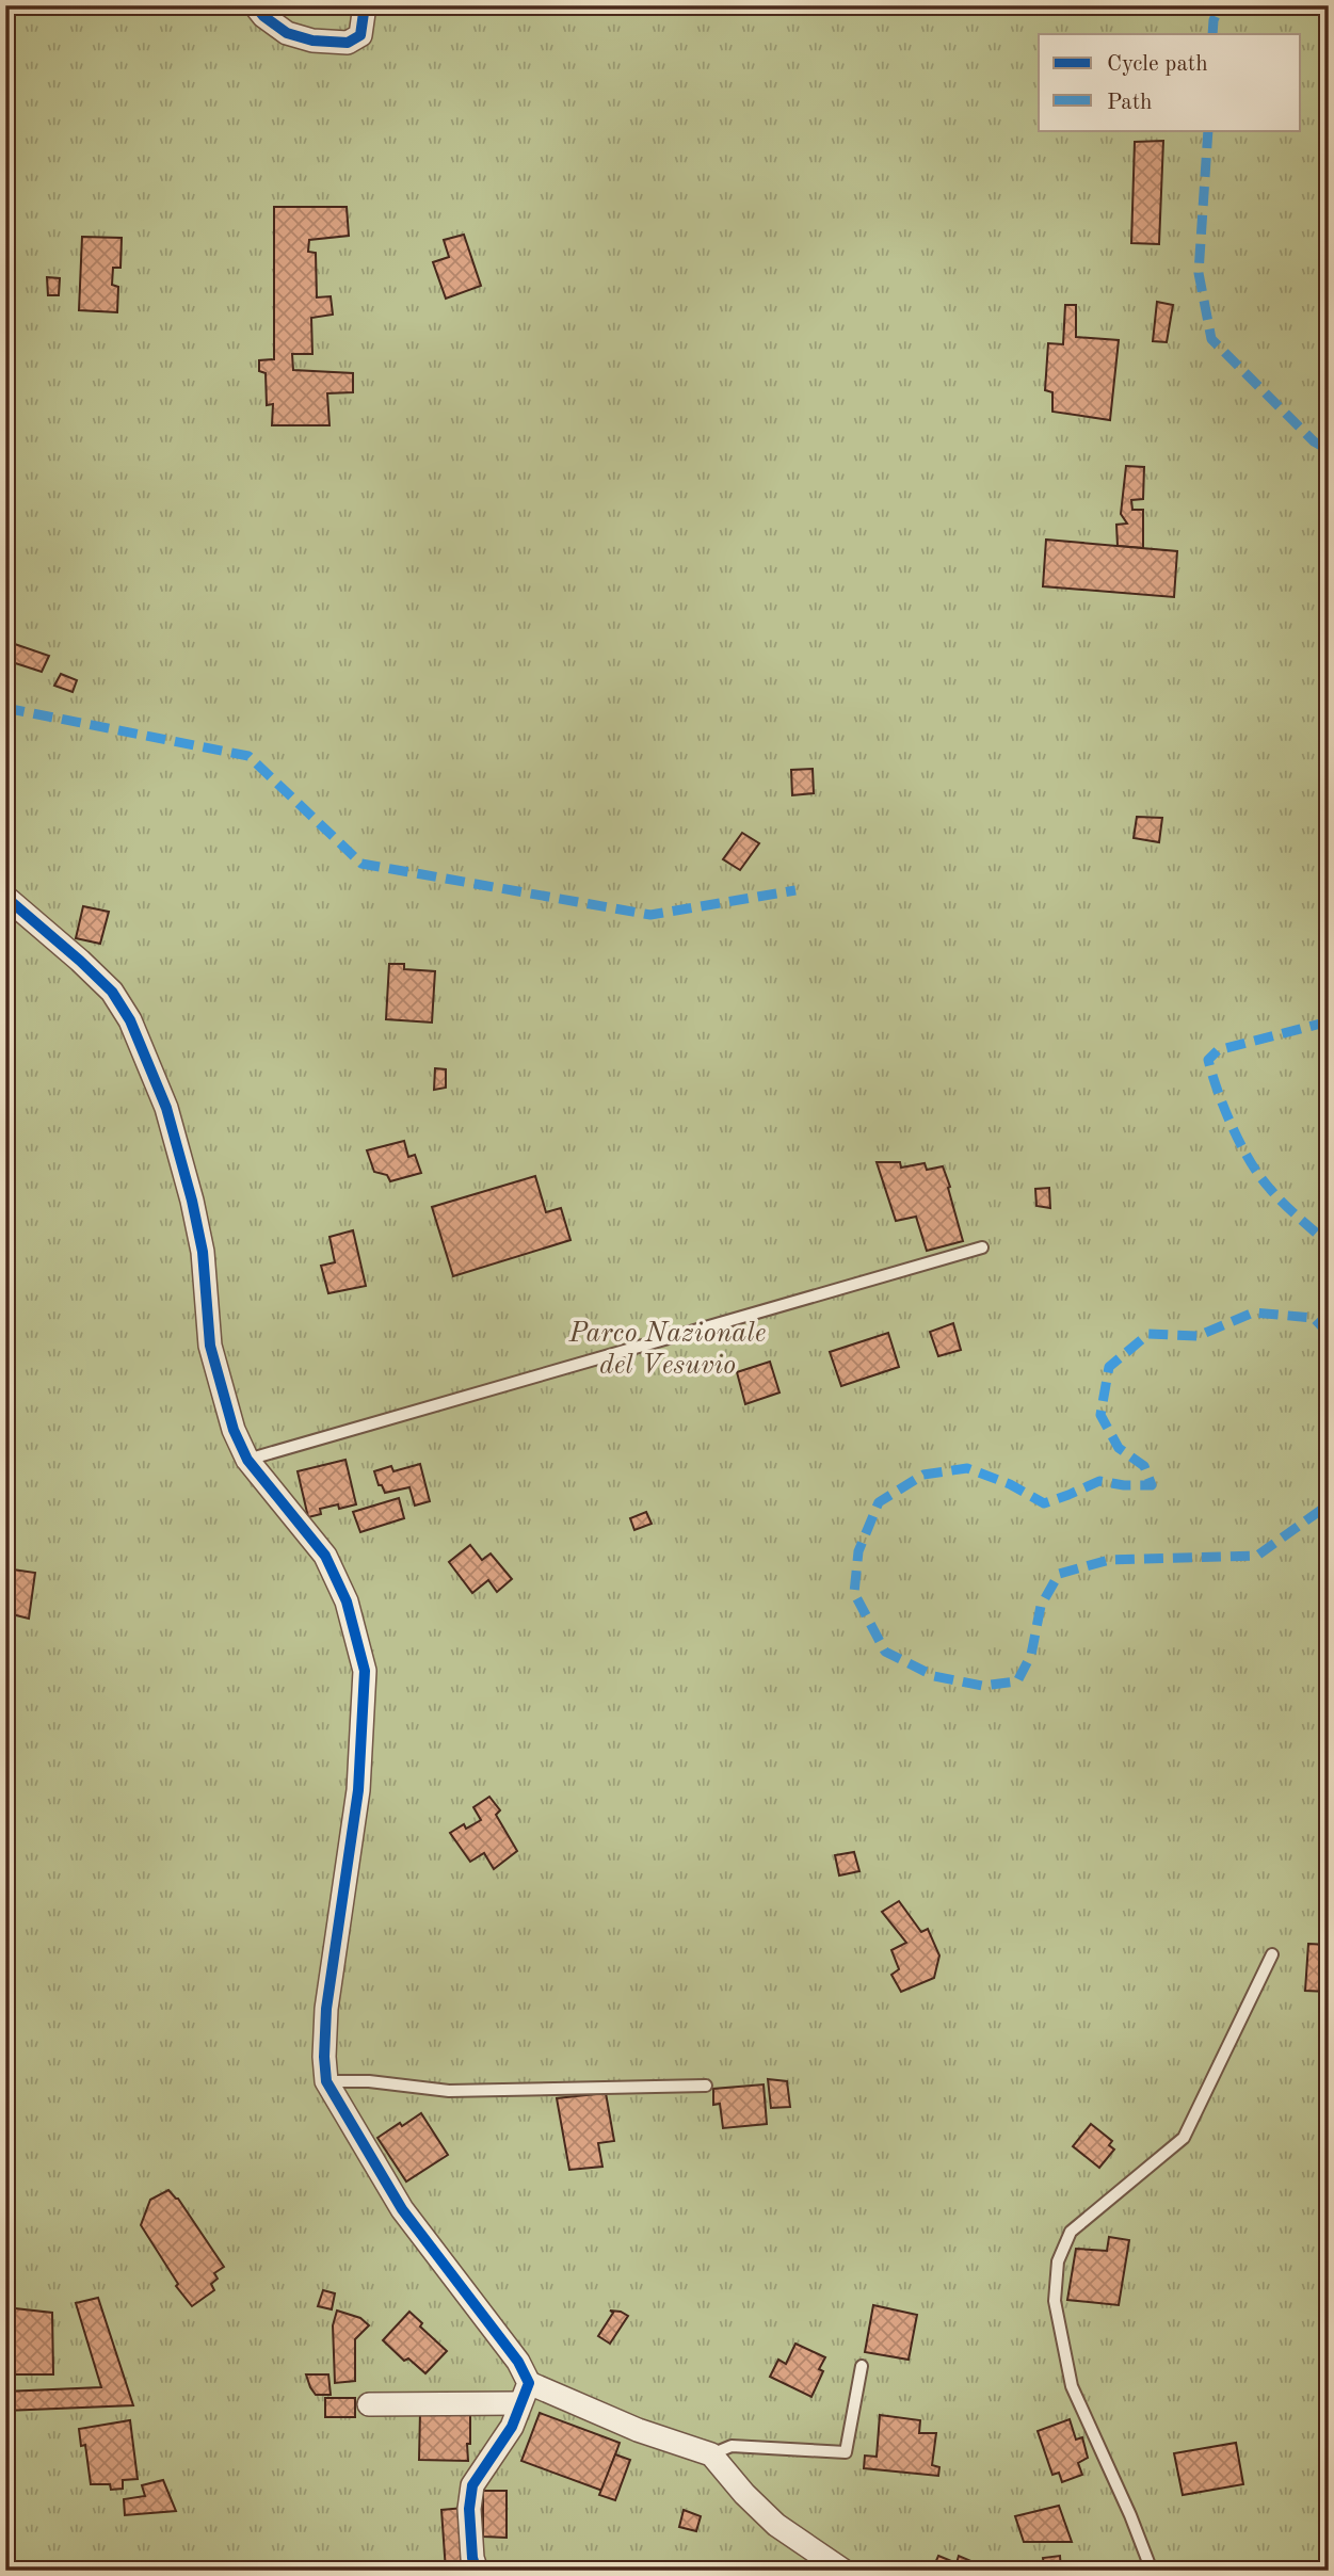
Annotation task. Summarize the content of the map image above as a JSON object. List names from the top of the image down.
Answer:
{
  "parks": ["Parco Nazionale del Vesuvio"],
  "legend": ["Cycle path", "Path"]
}
